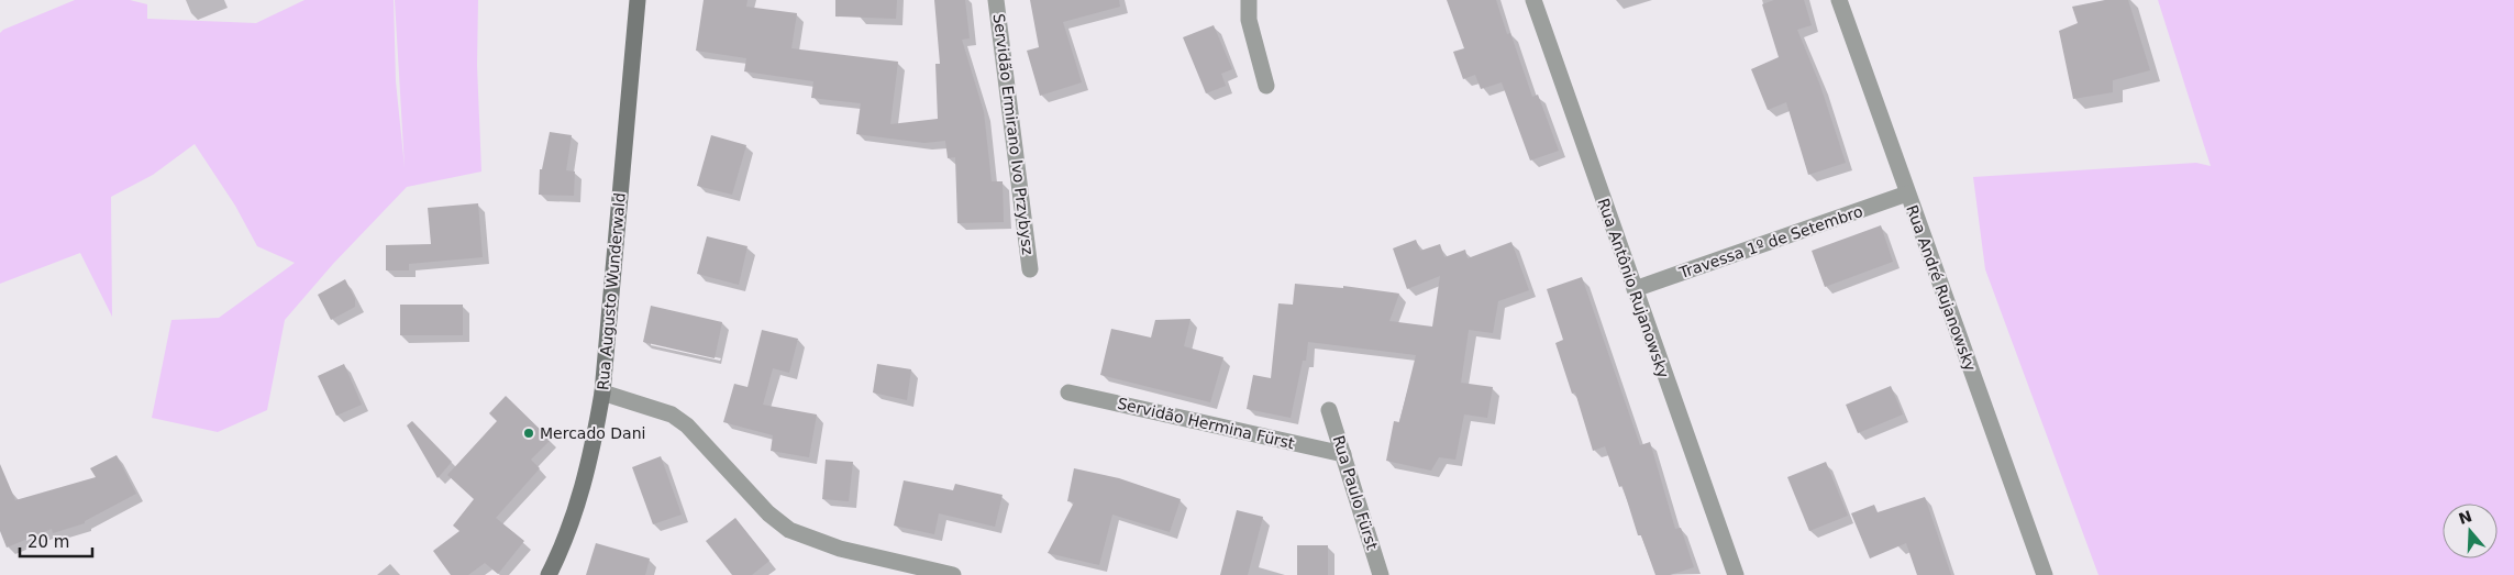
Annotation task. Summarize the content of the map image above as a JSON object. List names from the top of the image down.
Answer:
{
  "streets": {
    "main road": ["Rua Augusto Wunderwald"],
    "street": [
      "Servidão Ermirano Ivo Przybysz",
      "Travessa 1º de Setembro",
      "Rua Antônio Rujanowsky",
      "Rua André Rujanowsky",
      "Servidão Hermina Fürst",
      "Rua Paulo Fürst"
    ]
  },
  "crossings": [
    ["Travessa 1º de Setembro", "Rua Antônio Rujanowsky"],
    ["Travessa 1º de Setembro", "Rua André Rujanowsky"],
    ["Servidão Hermina Fürst", "Rua Paulo Fürst"]
  ],
  "places": ["Mercado Dani"],
  "scale_bar": "20 m",
  "north": "top"
}
